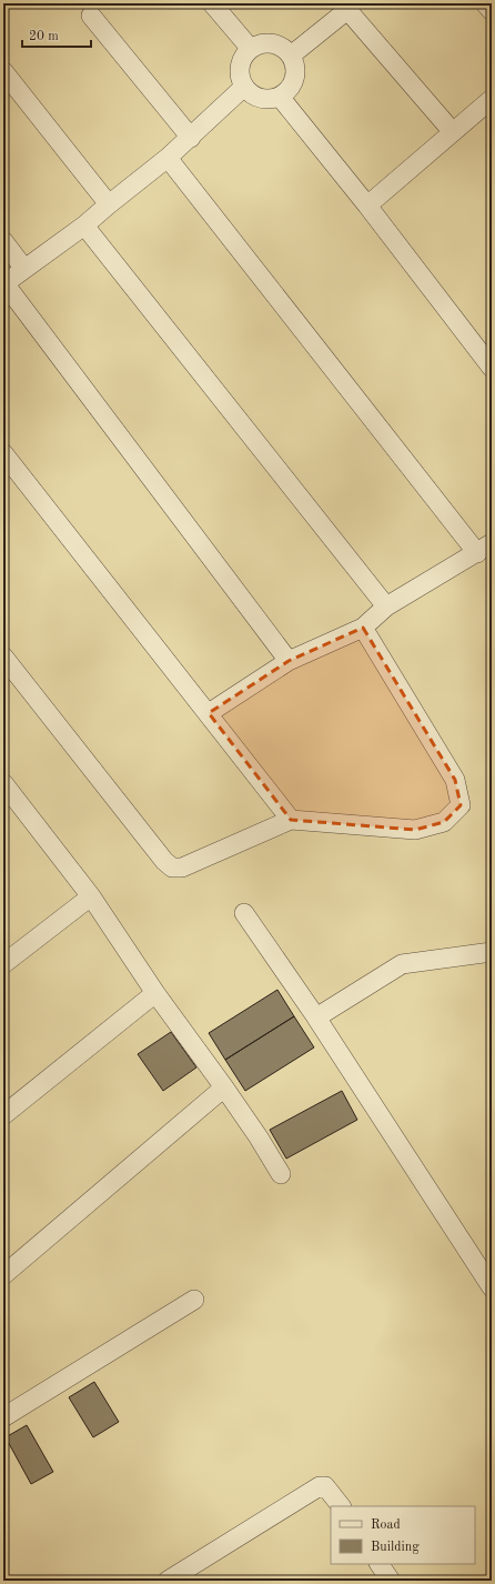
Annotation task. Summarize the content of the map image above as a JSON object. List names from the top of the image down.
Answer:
{
  "legend": ["Road", "Building"],
  "scale_bar": "20 m"
}
